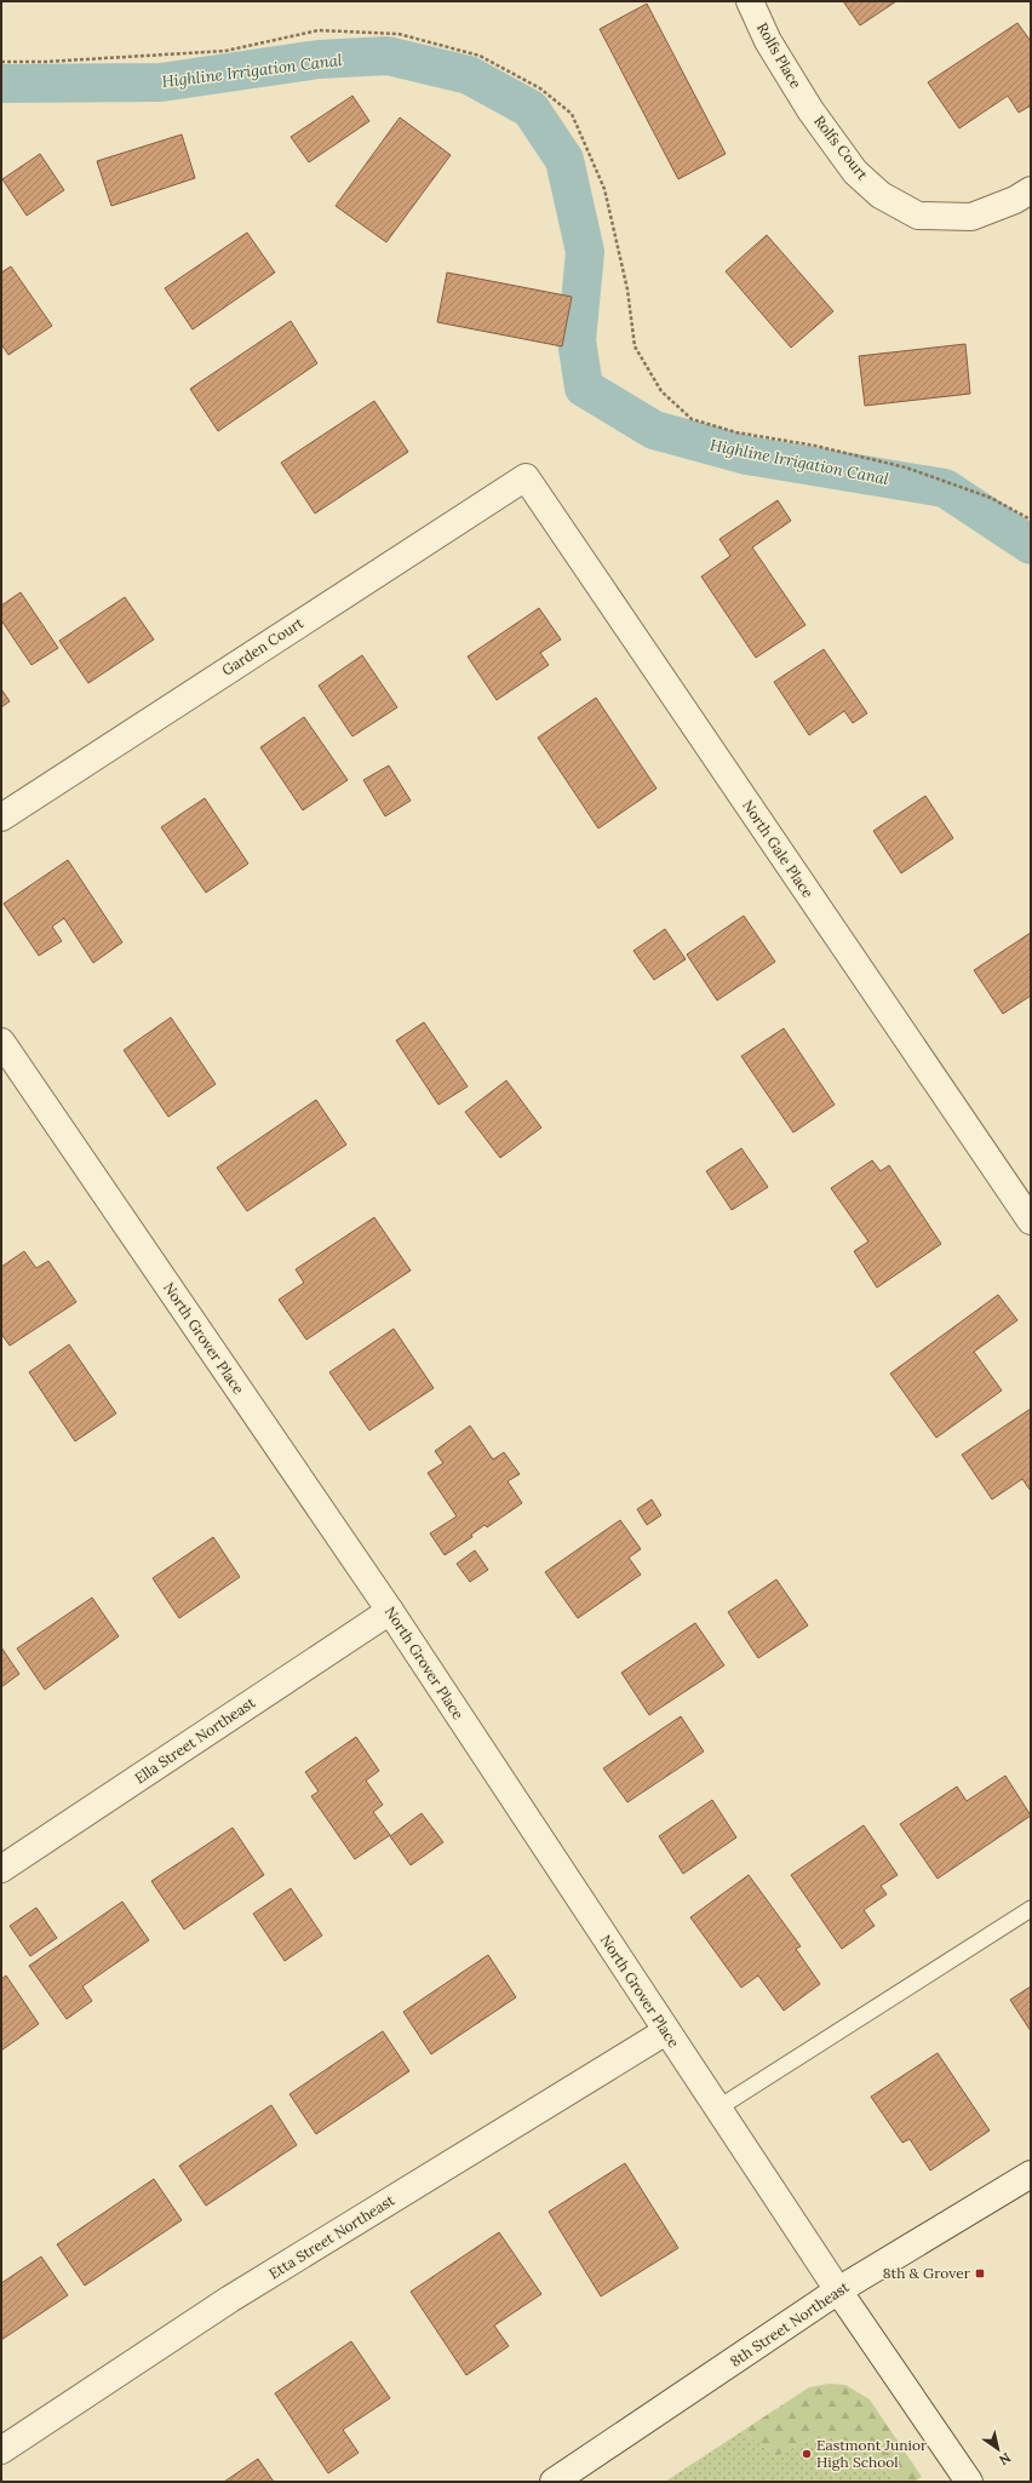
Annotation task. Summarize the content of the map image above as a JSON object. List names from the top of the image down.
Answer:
{
  "streets": {
    "street": [
      "Rolfs Place",
      "Rolfs Court",
      "Garden Court",
      "North Gale Place",
      "North Grover Place",
      "Ella Street Northeast",
      "Etta Street Northeast",
      "8th Street Northeast"
    ]
  },
  "crossings": [
    ["Rolfs Place", "Rolfs Court"],
    ["Garden Court", "North Gale Place"],
    ["North Grover Place", "Ella Street Northeast"],
    ["North Grover Place", "Etta Street Northeast"],
    ["North Grover Place", "8th Street Northeast"]
  ],
  "water": ["Highline Irrigation Canal"],
  "places": {
    "transit": ["8th & Grover"],
    "other": ["Eastmont Junior High School"]
  },
  "north": "bottom right"
}
